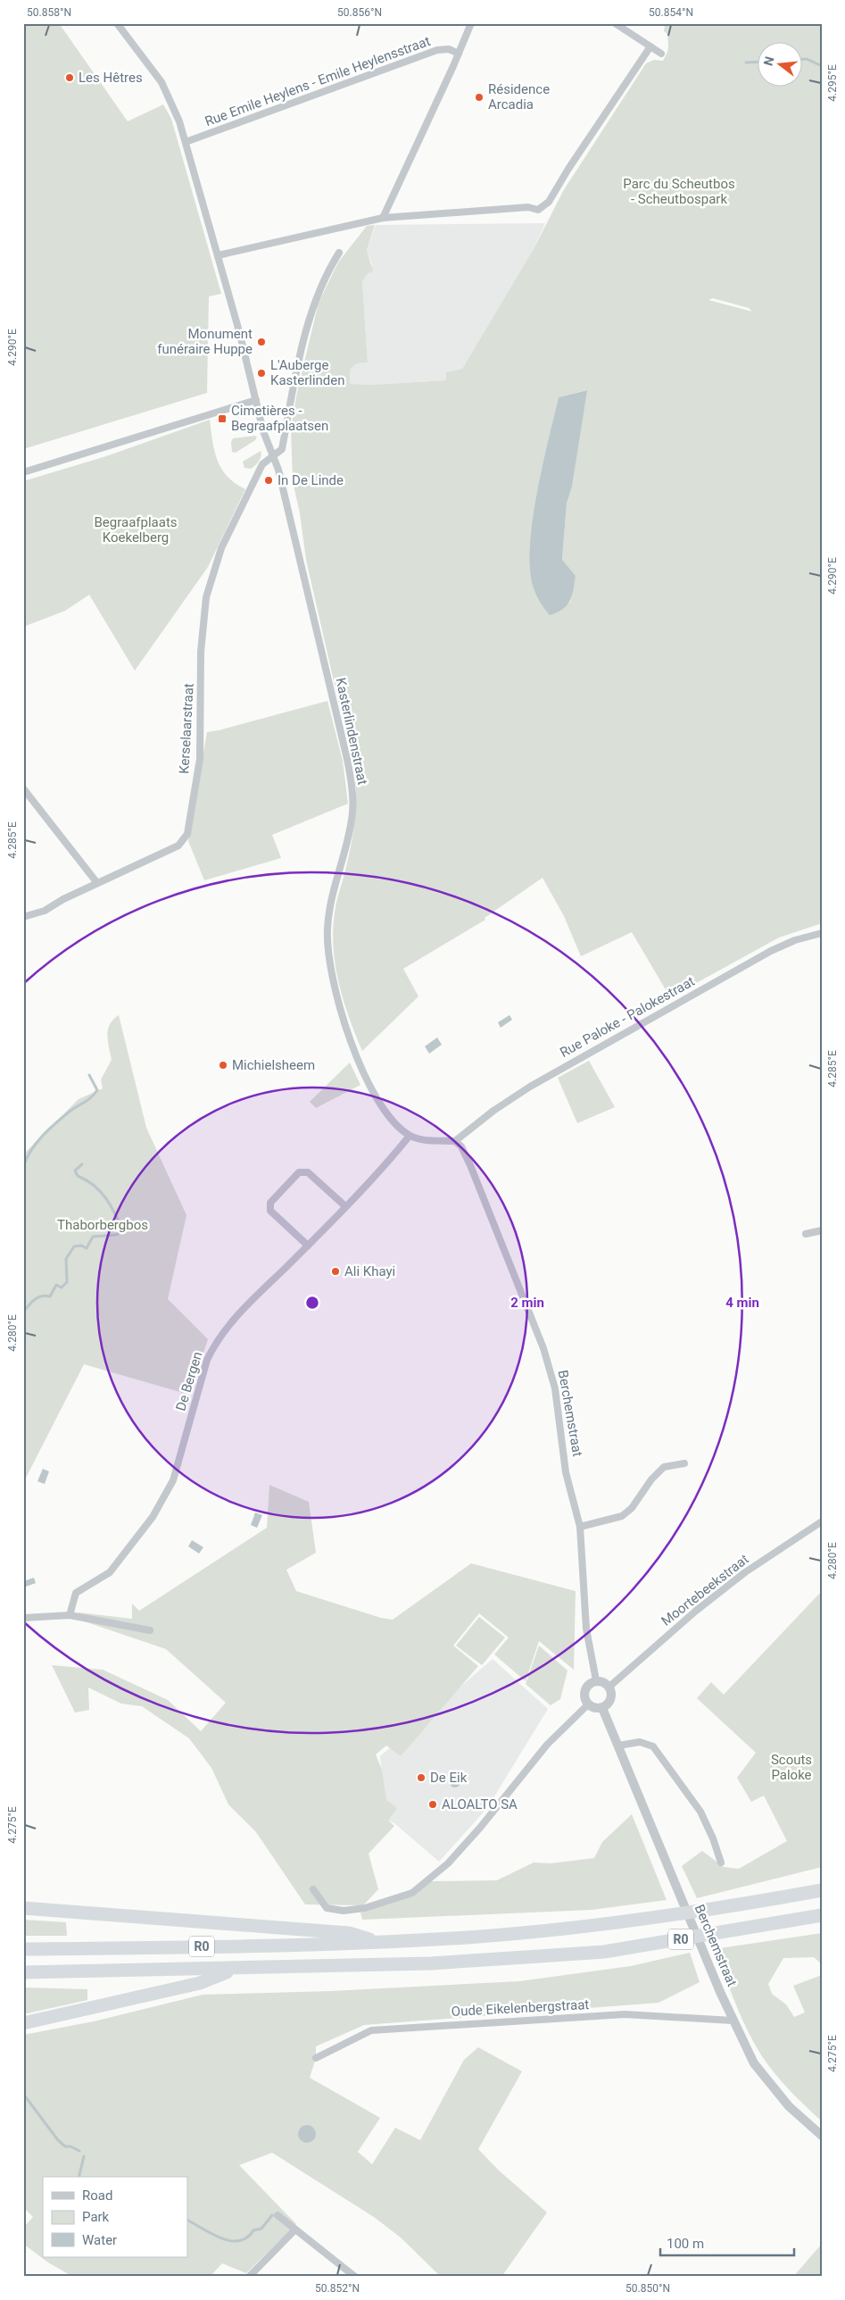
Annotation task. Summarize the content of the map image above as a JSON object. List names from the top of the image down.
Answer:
{
  "streets": {
    "highway": ["R0"],
    "street": [
      "Rue Emile Heylens - Emile Heylensstraat",
      "Kerselaarstraat",
      "Kasterlindenstraat",
      "Rue Paloke - Palokestraat",
      "De Bergen",
      "Berchemstraat",
      "Moortebeekstraat",
      "Oude Eikelenbergstraat"
    ]
  },
  "crossings": [
    ["Rue Emile Heylens - Emile Heylensstraat", "Kasterlindenstraat"],
    ["Kerselaarstraat", "Kasterlindenstraat"],
    ["Kasterlindenstraat", "De Bergen"],
    ["Rue Paloke - Palokestraat", "Berchemstraat"],
    ["Berchemstraat", "Moortebeekstraat"],
    ["Berchemstraat", "Oude Eikelenbergstraat"]
  ],
  "parks": [
    "Parc du Scheutbos - Scheutbospark",
    "Begraafplaats Koekelberg",
    "Thaborbergbos",
    "Scouts Paloke"
  ],
  "places": {
    "other": [
      "Les Hêtres",
      "Résidence Arcadia",
      "Monument funéraire Huppe",
      "L'Auberge Kasterlinden",
      "In De Linde",
      "Michielsheem",
      "Ali Khayi",
      "De Eik",
      "ALOALTO SA"
    ],
    "transit": ["Cimetières - Begraafplaatsen"]
  },
  "legend": ["Road", "Park", "Water"],
  "scale_bar": "100 m",
  "north": "left",
  "coordinates": [
    "50.858°N",
    "50.856°N",
    "50.854°N",
    "4.295°E",
    "4.290°E",
    "4.285°E",
    "4.280°E",
    "4.275°E",
    "50.852°N",
    "50.850°N"
  ],
  "rings": ["2 min", "4 min"]
}
